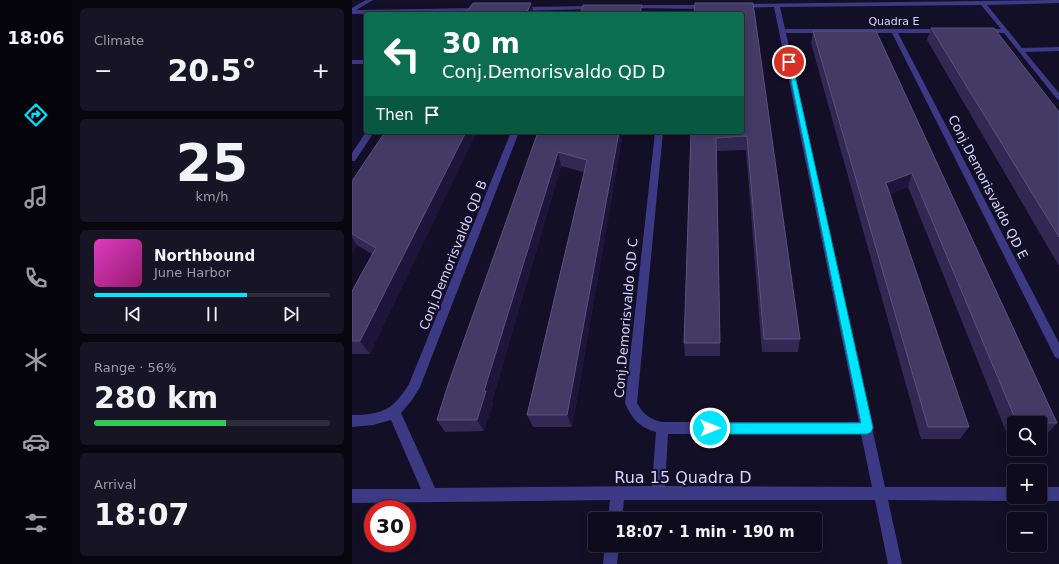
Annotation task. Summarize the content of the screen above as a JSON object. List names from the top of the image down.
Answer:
{
  "streets": {
    "street": [
      "Quadra E",
      "Conj.Demorisvaldo QD E",
      "Conj.Demorisvaldo QD B",
      "Conj.Demorisvaldo QD C",
      "Rua 15 Quadra D"
    ]
  },
  "crossings": [
    ["Quadra E", "Conj.Demorisvaldo QD E"]
  ],
  "page": {
    "tabs": "18:06",
    "tile": [
      "Climate",
      ["25", "km/h"],
      ["Range · 56%", "280 km"],
      ["Arrival", "18:07"]
    ],
    "turn": ["30 m", "Conj.Demorisvaldo QD D"],
    "heat": ["−", "20.5°", "+"],
    "then": "Then",
    "song": ["Northbound", "June Harbor"],
    "map_buttons": ["+", "−"],
    "limit": "30",
    "trip": "18:07 · 1 min · 190 m"
  }
}
